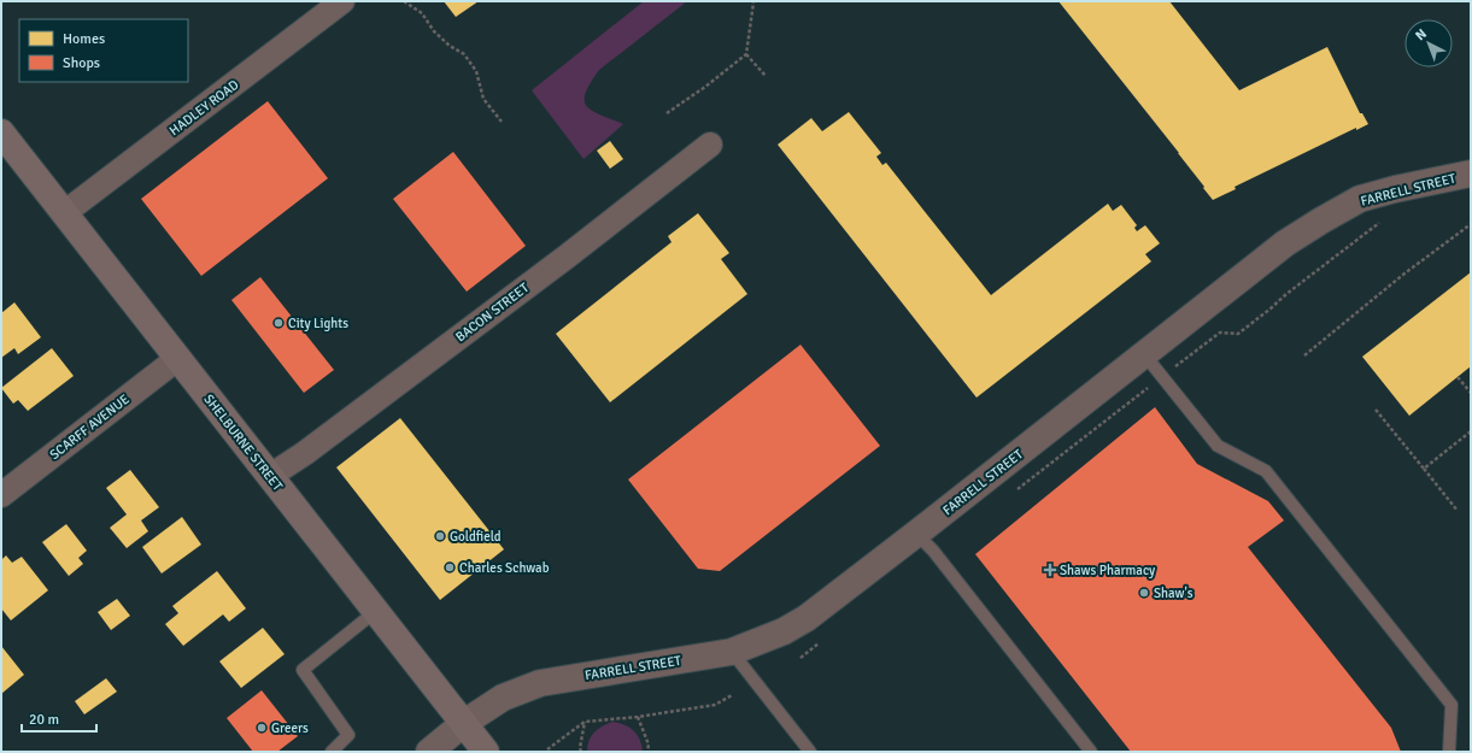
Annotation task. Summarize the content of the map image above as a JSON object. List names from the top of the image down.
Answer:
{
  "streets": {
    "main road": ["SHELBURNE STREET"],
    "street": [
      "HADLEY ROAD",
      "FARRELL STREET",
      "BACON STREET",
      "SCARFF AVENUE"
    ]
  },
  "crossings": [
    ["HADLEY ROAD", "SHELBURNE STREET"],
    ["FARRELL STREET", "SHELBURNE STREET"],
    ["BACON STREET", "SHELBURNE STREET"],
    ["SCARFF AVENUE", "SHELBURNE STREET"]
  ],
  "places": {
    "other": [
      "City Lights",
      "Goldfield",
      "Charles Schwab",
      "Shaw's",
      "Greers"
    ],
    "health": ["Shaws Pharmacy"]
  },
  "legend": ["Homes", "Shops"],
  "scale_bar": "20 m",
  "north": "top left"
}
